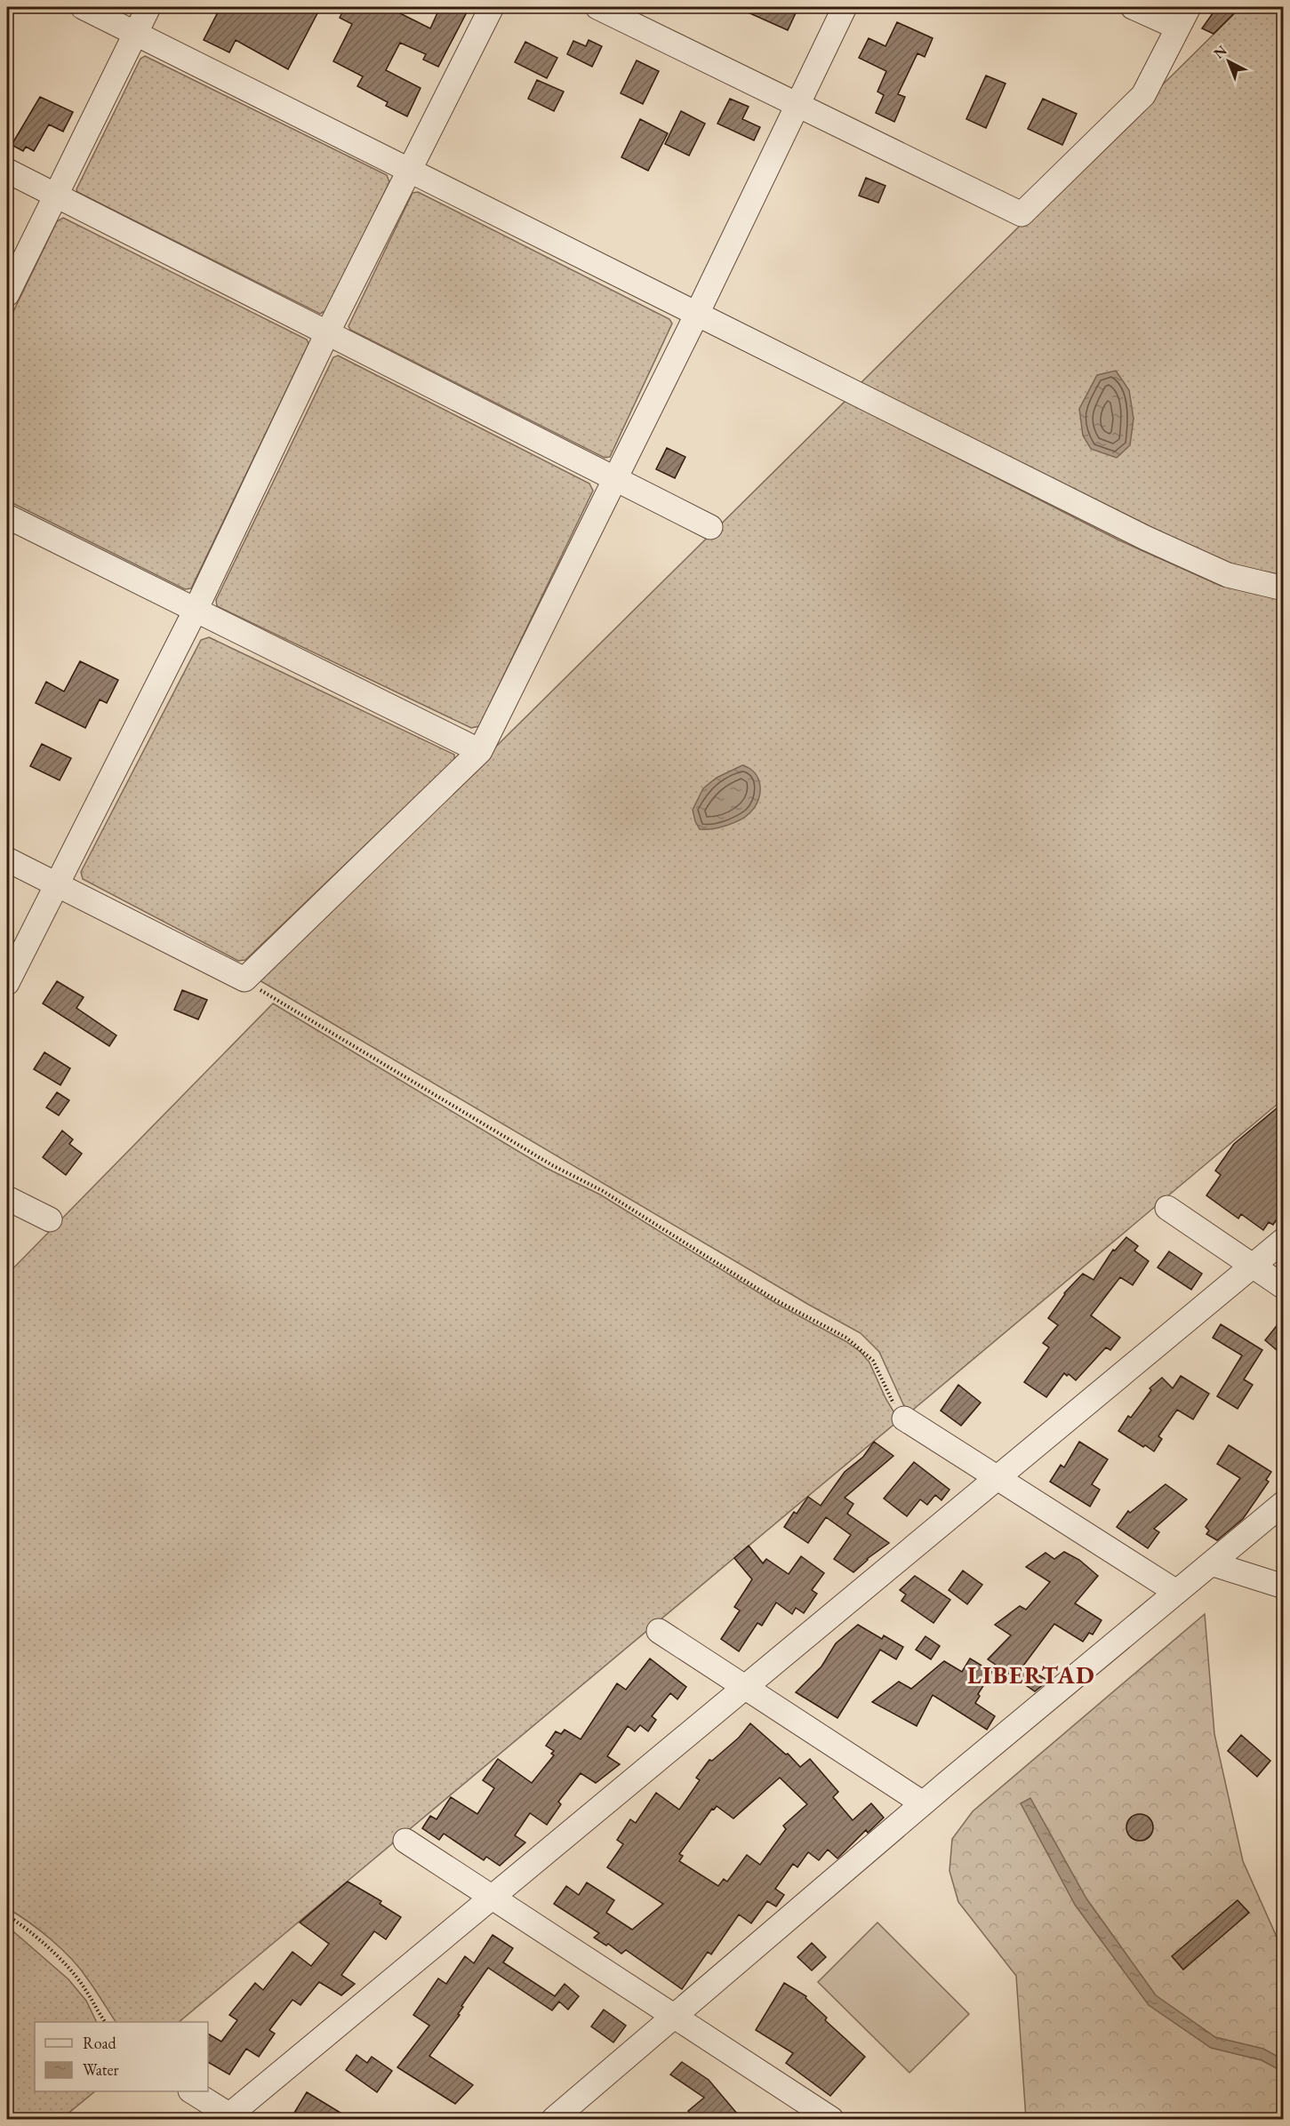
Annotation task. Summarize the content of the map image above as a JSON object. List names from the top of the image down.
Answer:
{
  "districts": ["LIBERTAD"],
  "legend": ["Road", "Water"],
  "north": "top left"
}
